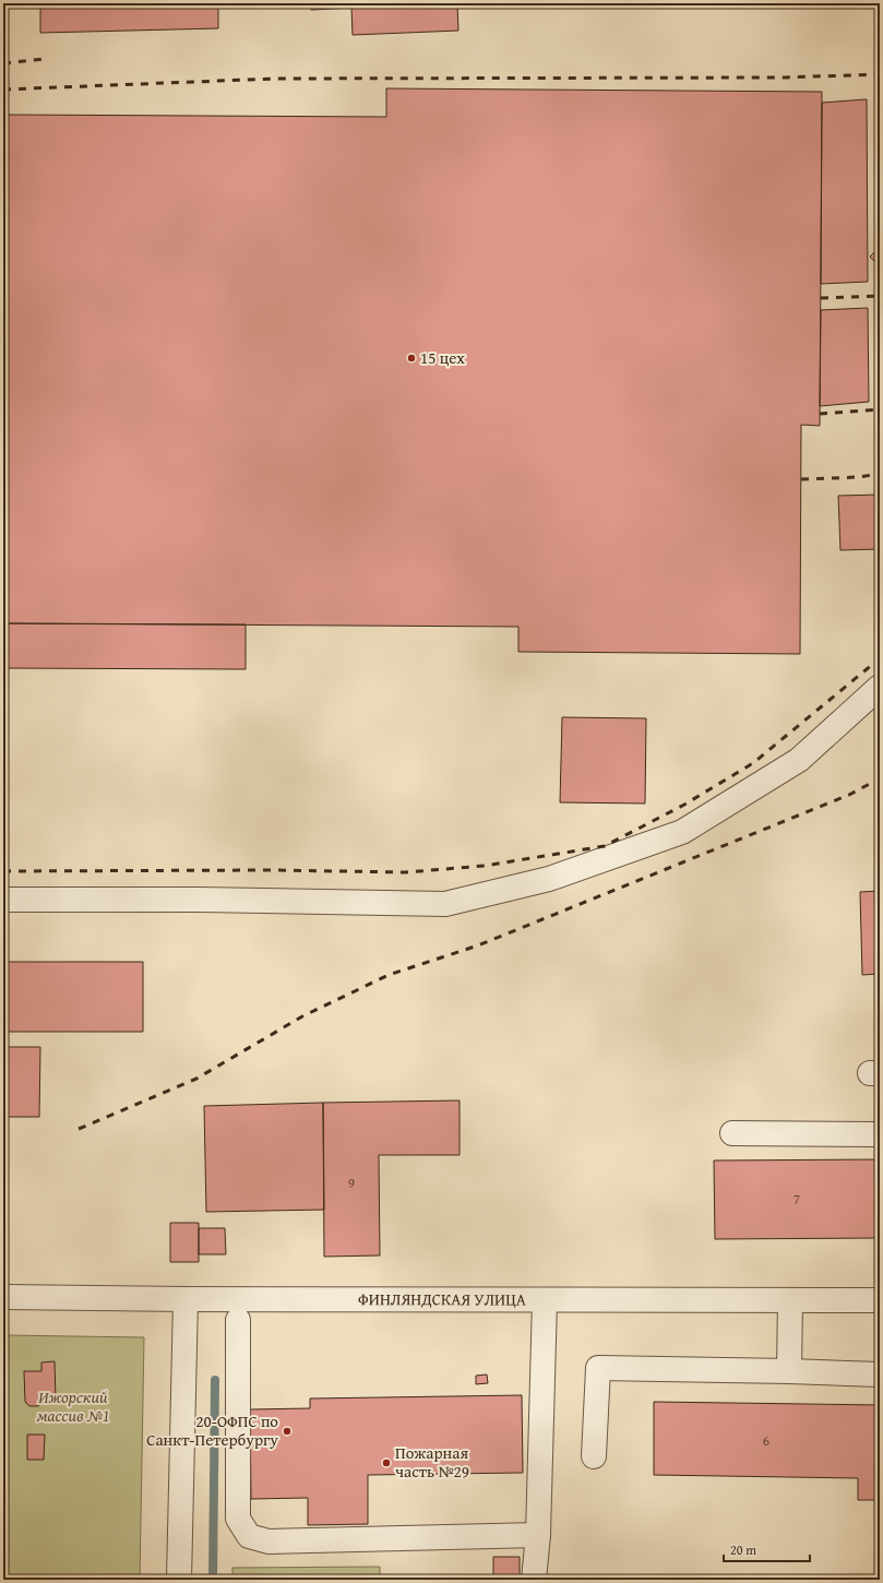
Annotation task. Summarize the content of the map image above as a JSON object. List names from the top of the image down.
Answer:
{
  "streets": {
    "street": ["ФИНЛЯНДСКАЯ УЛИЦА"]
  },
  "parks": ["Ижорский массив №1"],
  "places": ["15 цех", "20-ОФПС по Санкт-Петербургу", "Пожарная часть №29"],
  "house_numbers": ["9", "7", "6"],
  "scale_bar": "20 m"
}
